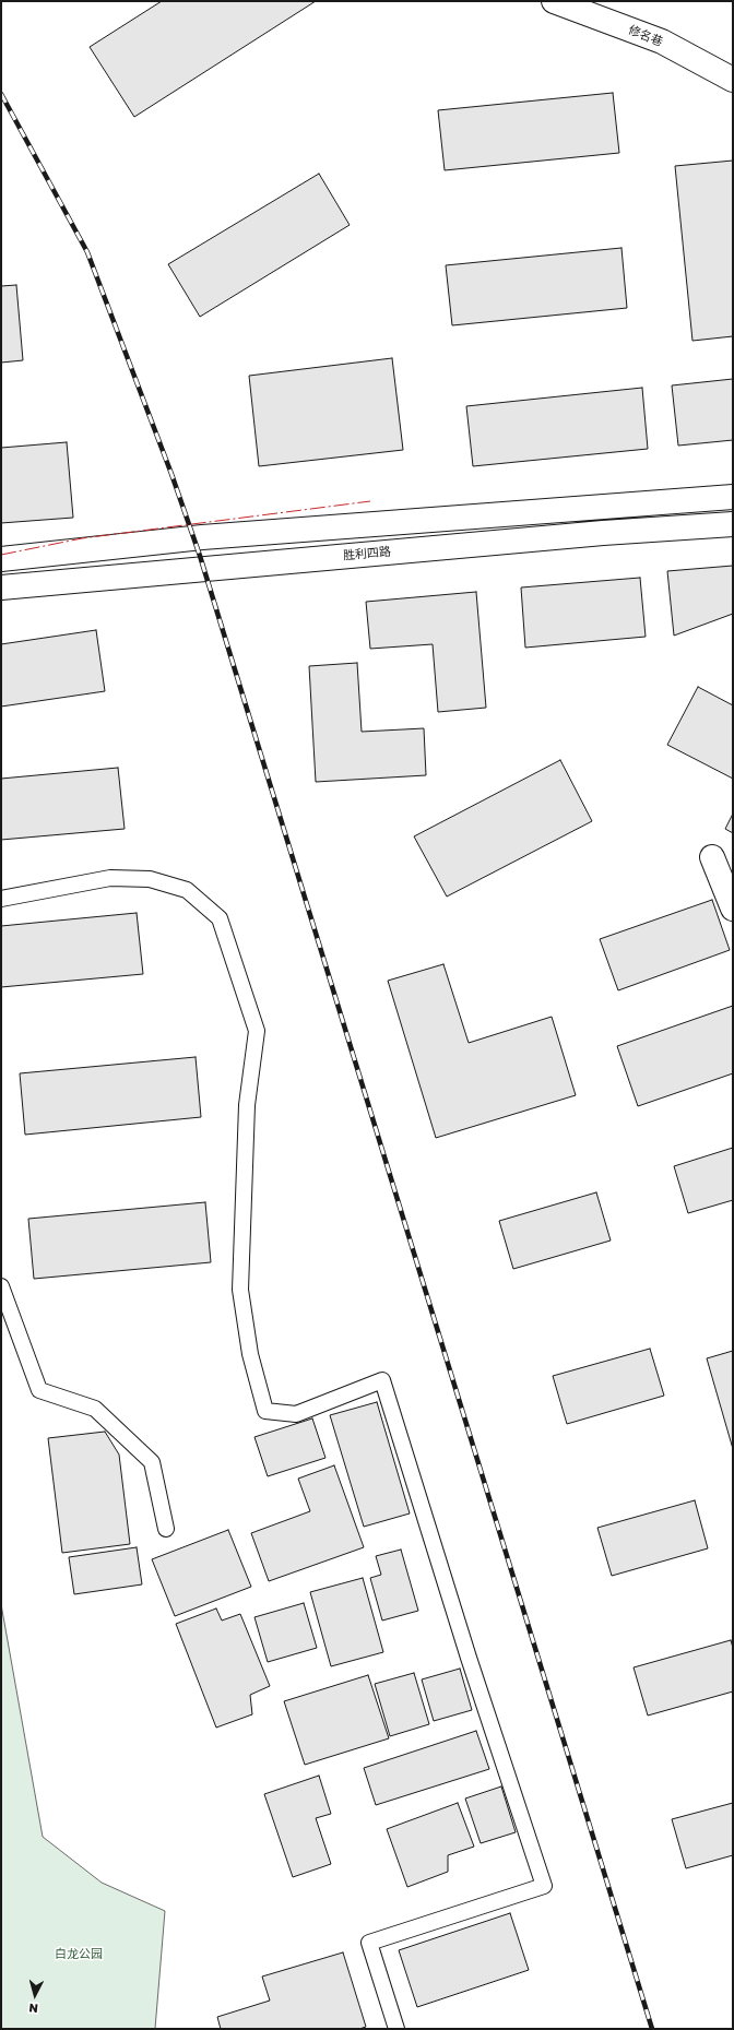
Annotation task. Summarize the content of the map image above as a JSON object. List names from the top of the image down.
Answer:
{
  "streets": {
    "main road": ["修名巷", "胜利四路"]
  },
  "parks": ["白龙公园"],
  "north": "bottom"
}
